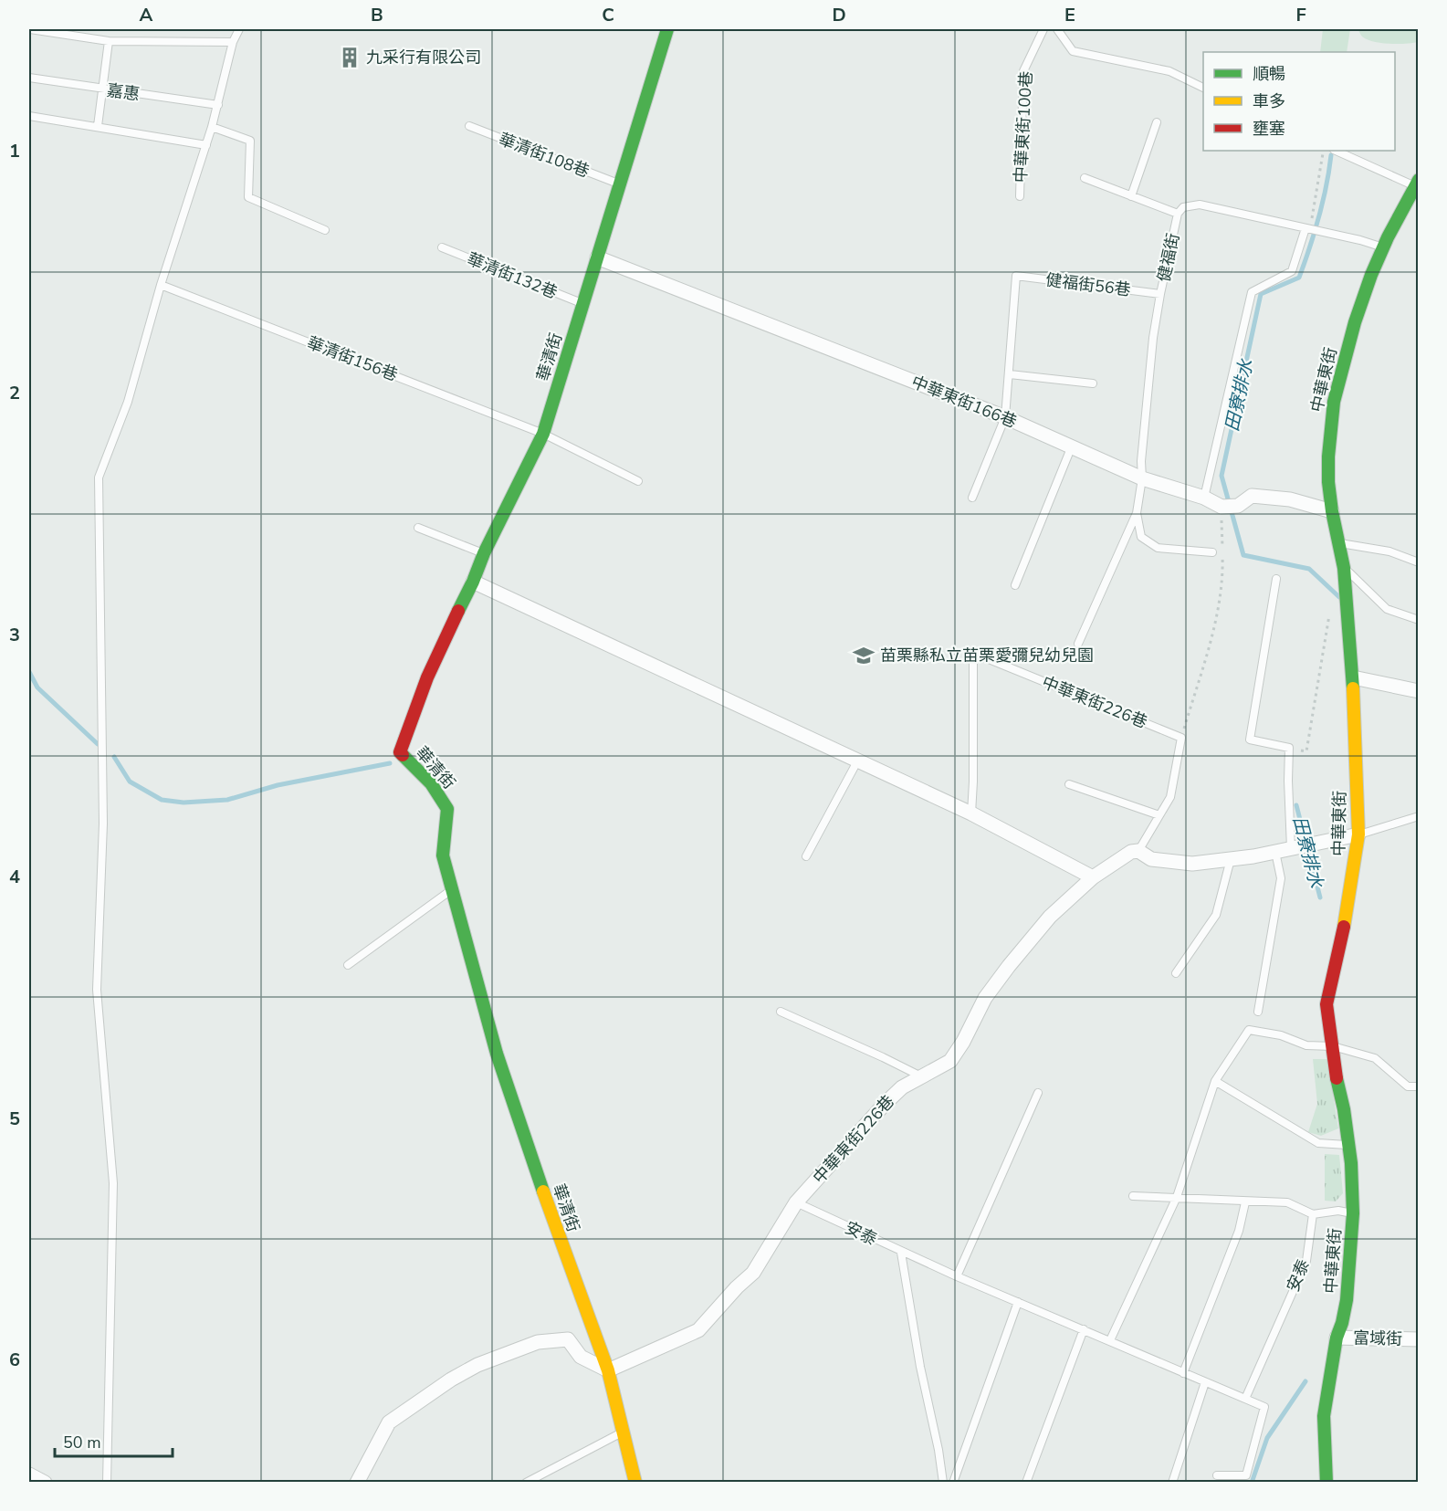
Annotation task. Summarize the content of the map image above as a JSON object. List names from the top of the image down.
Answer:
{
  "streets": {
    "street": [
      "華清街",
      "中華東街",
      "中華東街166巷",
      "中華東街226巷",
      "富域街"
    ],
    "lane": [
      "嘉惠",
      "中華東街100巷",
      "華清街108巷",
      "健福街",
      "華清街132巷",
      "健福街56巷",
      "華清街156巷",
      "安泰"
    ]
  },
  "crossings": [
    ["華清街108巷", "華清街"],
    ["健福街", "健福街56巷"],
    ["健福街", "中華東街"],
    ["健福街", "中華東街166巷"],
    ["華清街132巷", "華清街"],
    ["華清街", "華清街156巷"],
    ["華清街", "中華東街166巷"],
    ["華清街", "中華東街226巷"],
    ["中華東街", "富域街"],
    ["中華東街226巷", "安泰"]
  ],
  "water": ["田寮排水"],
  "places": {
    "building": ["九采行有限公司"],
    "school or university": ["苗栗縣私立苗栗愛彌兒幼兒園"]
  },
  "legend": ["順暢", "車多", "壅塞"],
  "scale_bar": "50 m",
  "grid": {
    "columns": [
      "A",
      "B",
      "C",
      "D",
      "E",
      "F"
    ],
    "rows": [
      "1",
      "2",
      "3",
      "4",
      "5",
      "6"
    ]
  }
}
